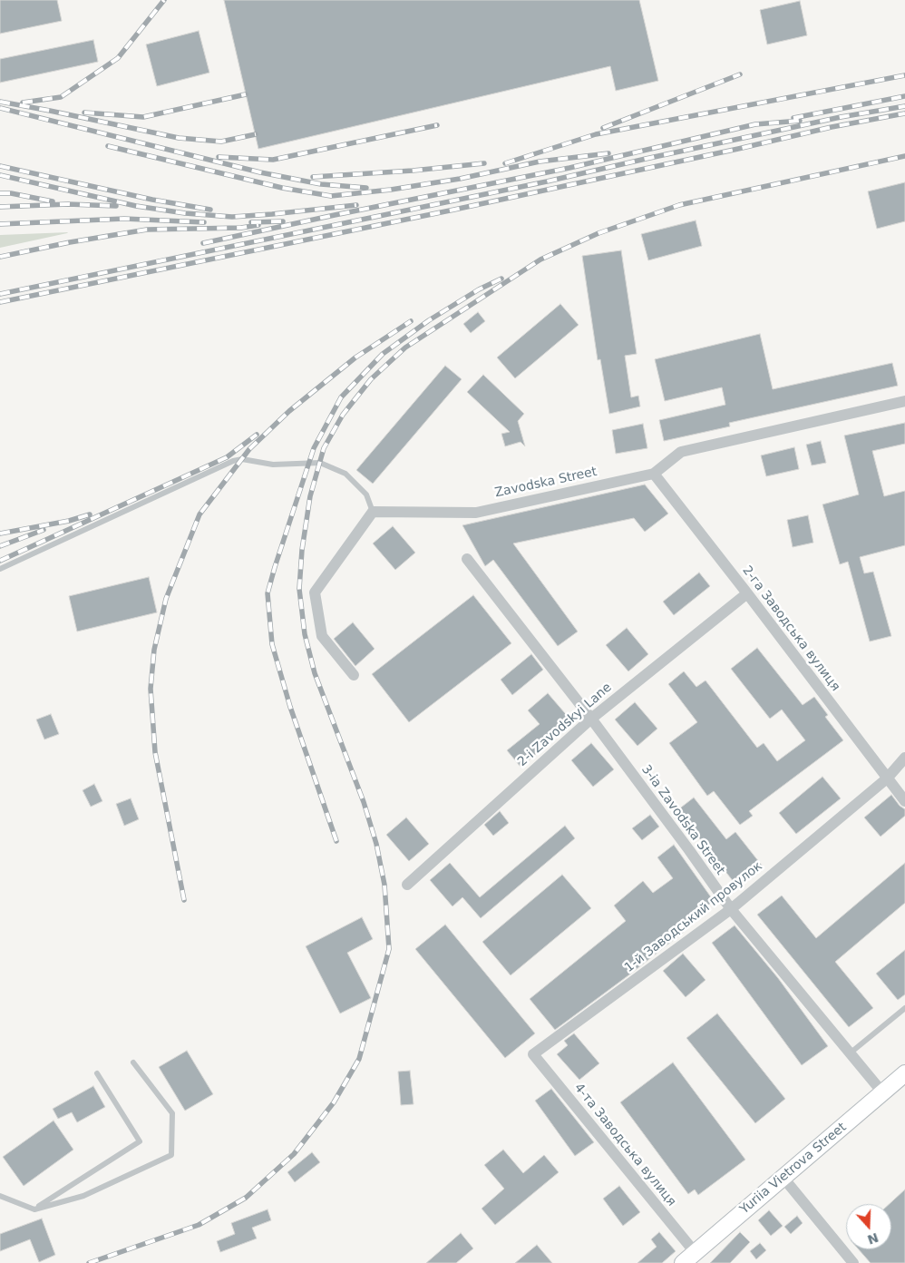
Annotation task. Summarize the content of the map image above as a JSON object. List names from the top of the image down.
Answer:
{
  "streets": {
    "street": [
      "Zavodska Street",
      "2-га Заводська вулиця",
      "2-i Zavodskyi Lane",
      "3-ia Zavodska Street",
      "1-й Заводський провулок",
      "4-та Заводська вулиця",
      "Yuriia Vietrova Street"
    ]
  },
  "crossings": [
    ["Zavodska Street", "2-га Заводська вулиця"],
    ["2-га Заводська вулиця", "2-i Zavodskyi Lane"],
    ["2-га Заводська вулиця", "1-й Заводський провулок"],
    ["2-i Zavodskyi Lane", "3-ia Zavodska Street"],
    ["3-ia Zavodska Street", "1-й Заводський провулок"],
    ["3-ia Zavodska Street", "Yuriia Vietrova Street"],
    ["1-й Заводський провулок", "4-та Заводська вулиця"],
    ["4-та Заводська вулиця", "Yuriia Vietrova Street"]
  ],
  "north": "bottom"
}
